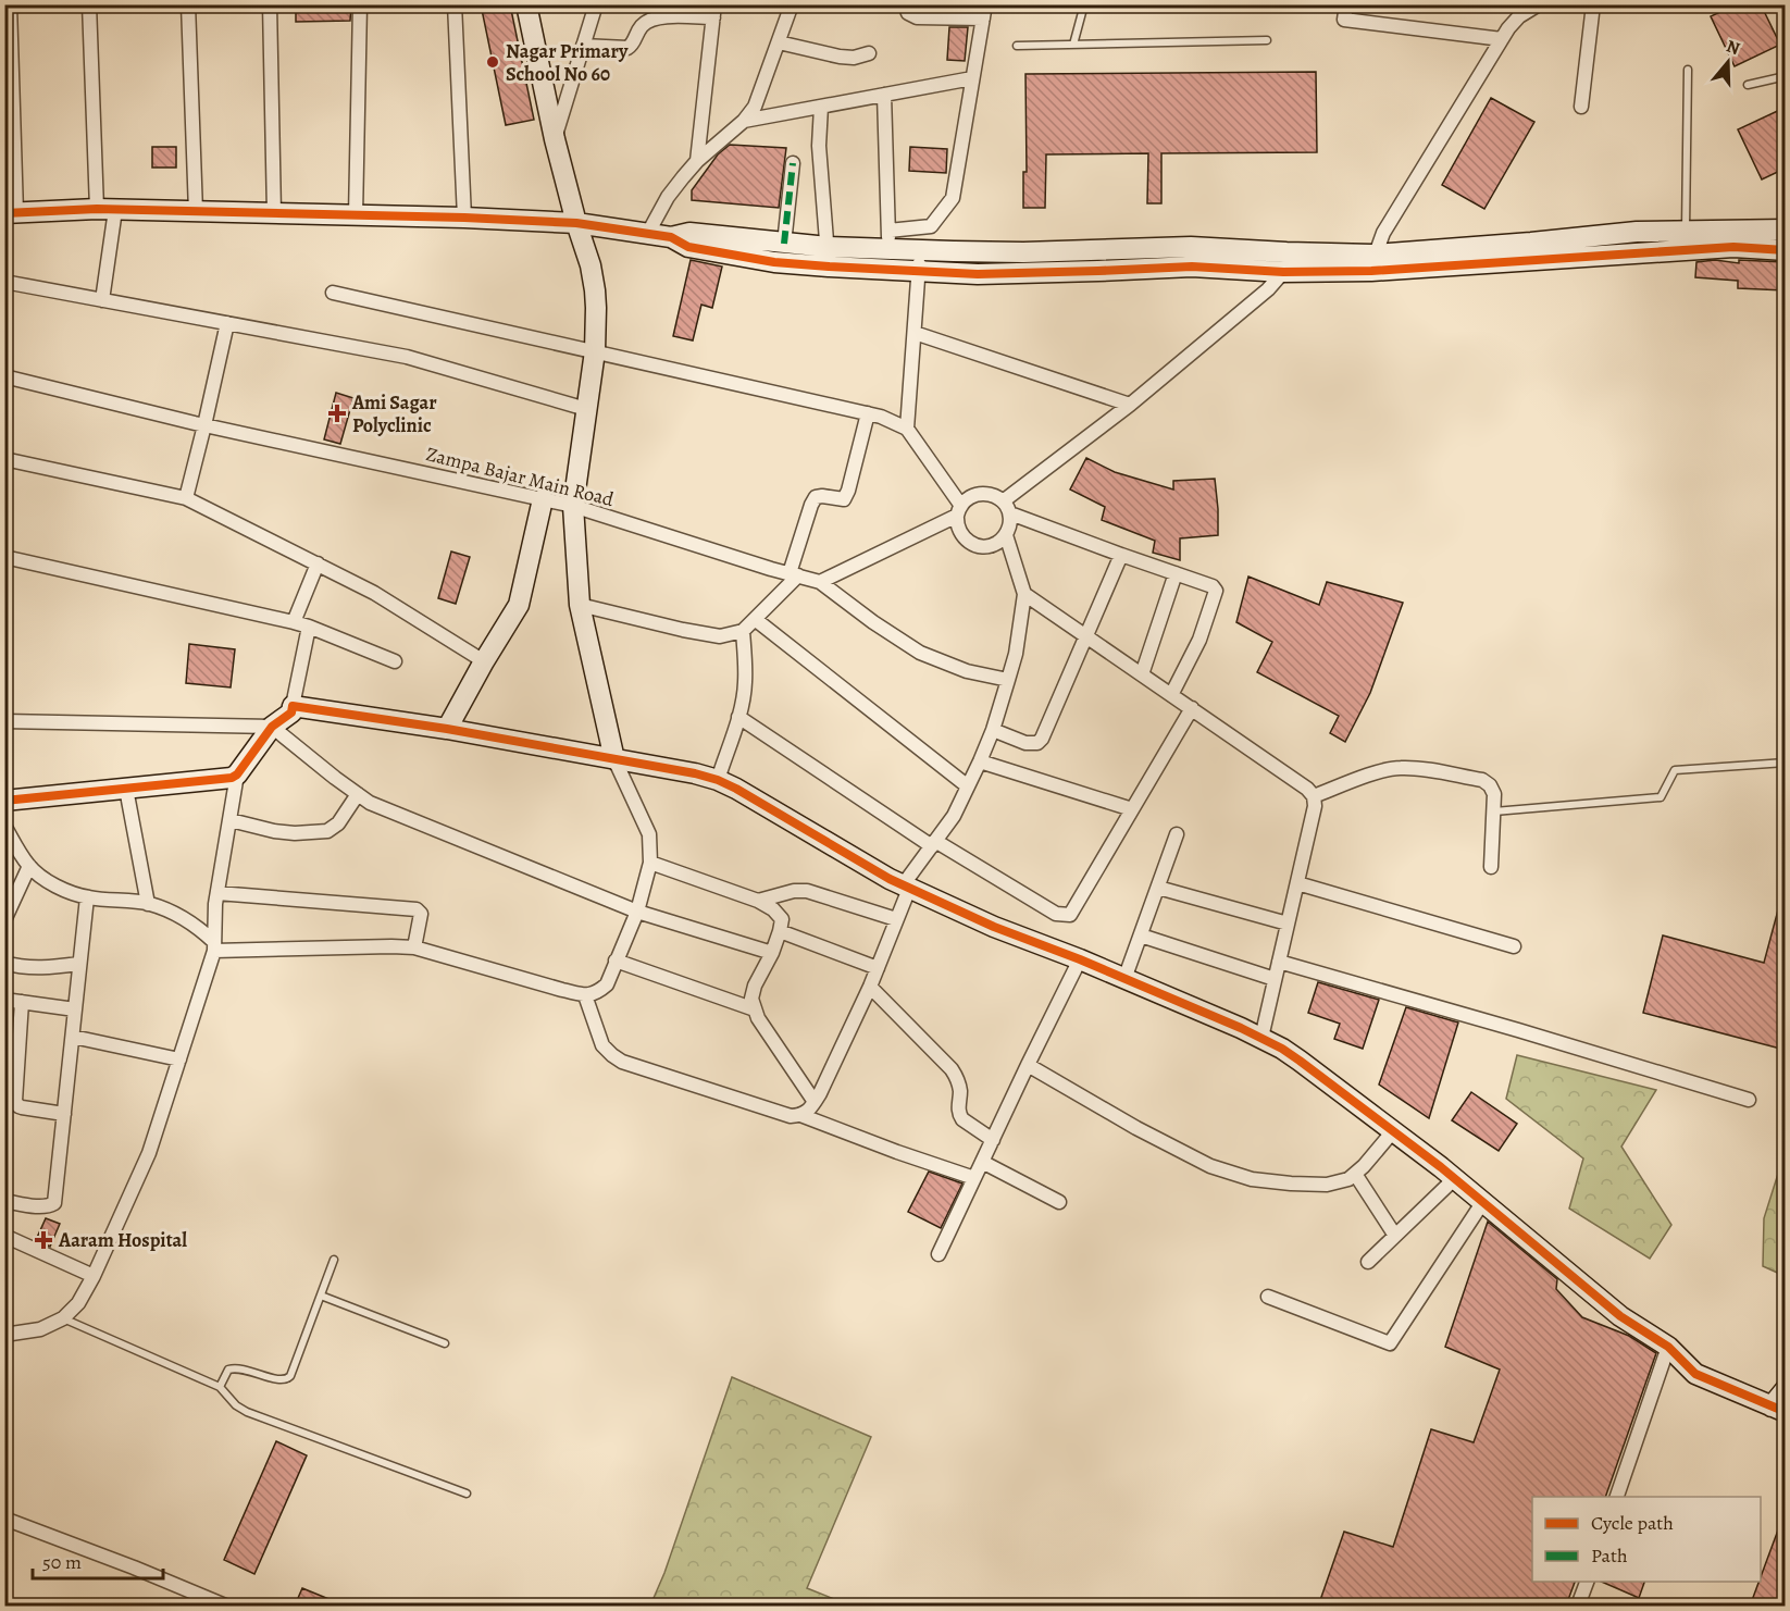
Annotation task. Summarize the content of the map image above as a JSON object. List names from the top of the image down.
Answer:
{
  "streets": {
    "street": ["Zampa Bajar Main Road"]
  },
  "places": {
    "other": ["Nagar Primary School No 60"],
    "health": ["Ami Sagar Polyclinic", "Aaram Hospital"]
  },
  "legend": ["Cycle path", "Path"],
  "scale_bar": "50 m",
  "north": "top"
}
